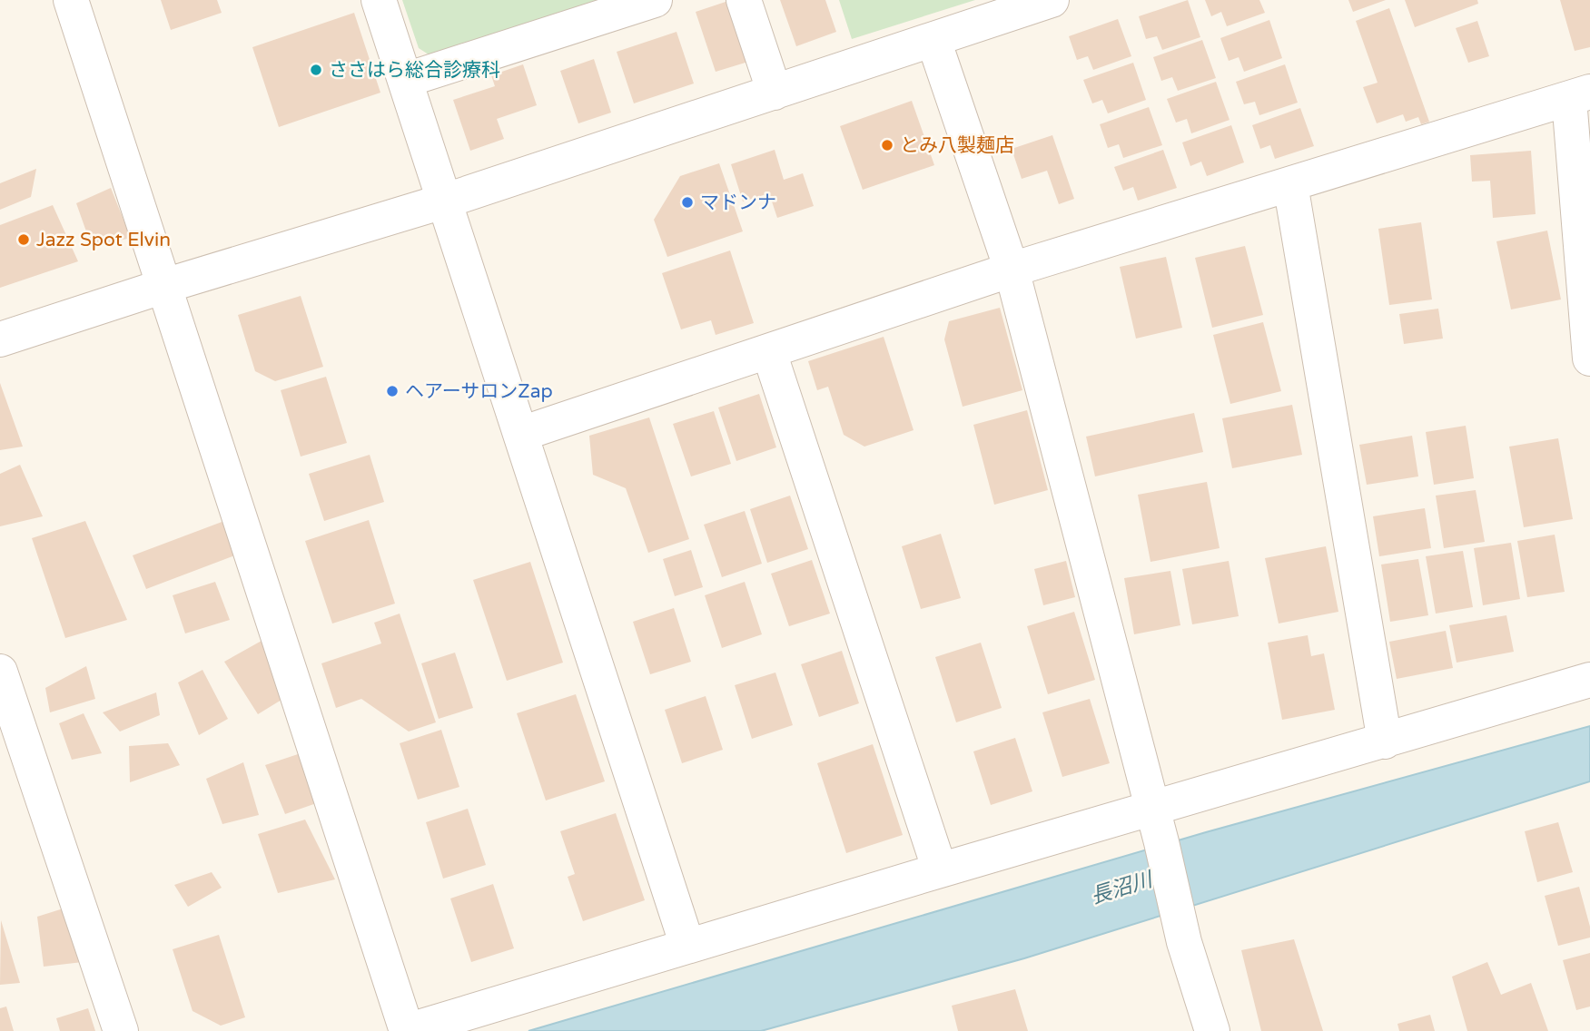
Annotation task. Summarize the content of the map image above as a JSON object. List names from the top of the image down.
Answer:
{
  "water": ["長沼川"],
  "places": [
    "ささはら総合診療科",
    "とみ八製麺店",
    "マドンナ",
    "Jazz Spot Elvin",
    "ヘアーサロンZap"
  ]
}
